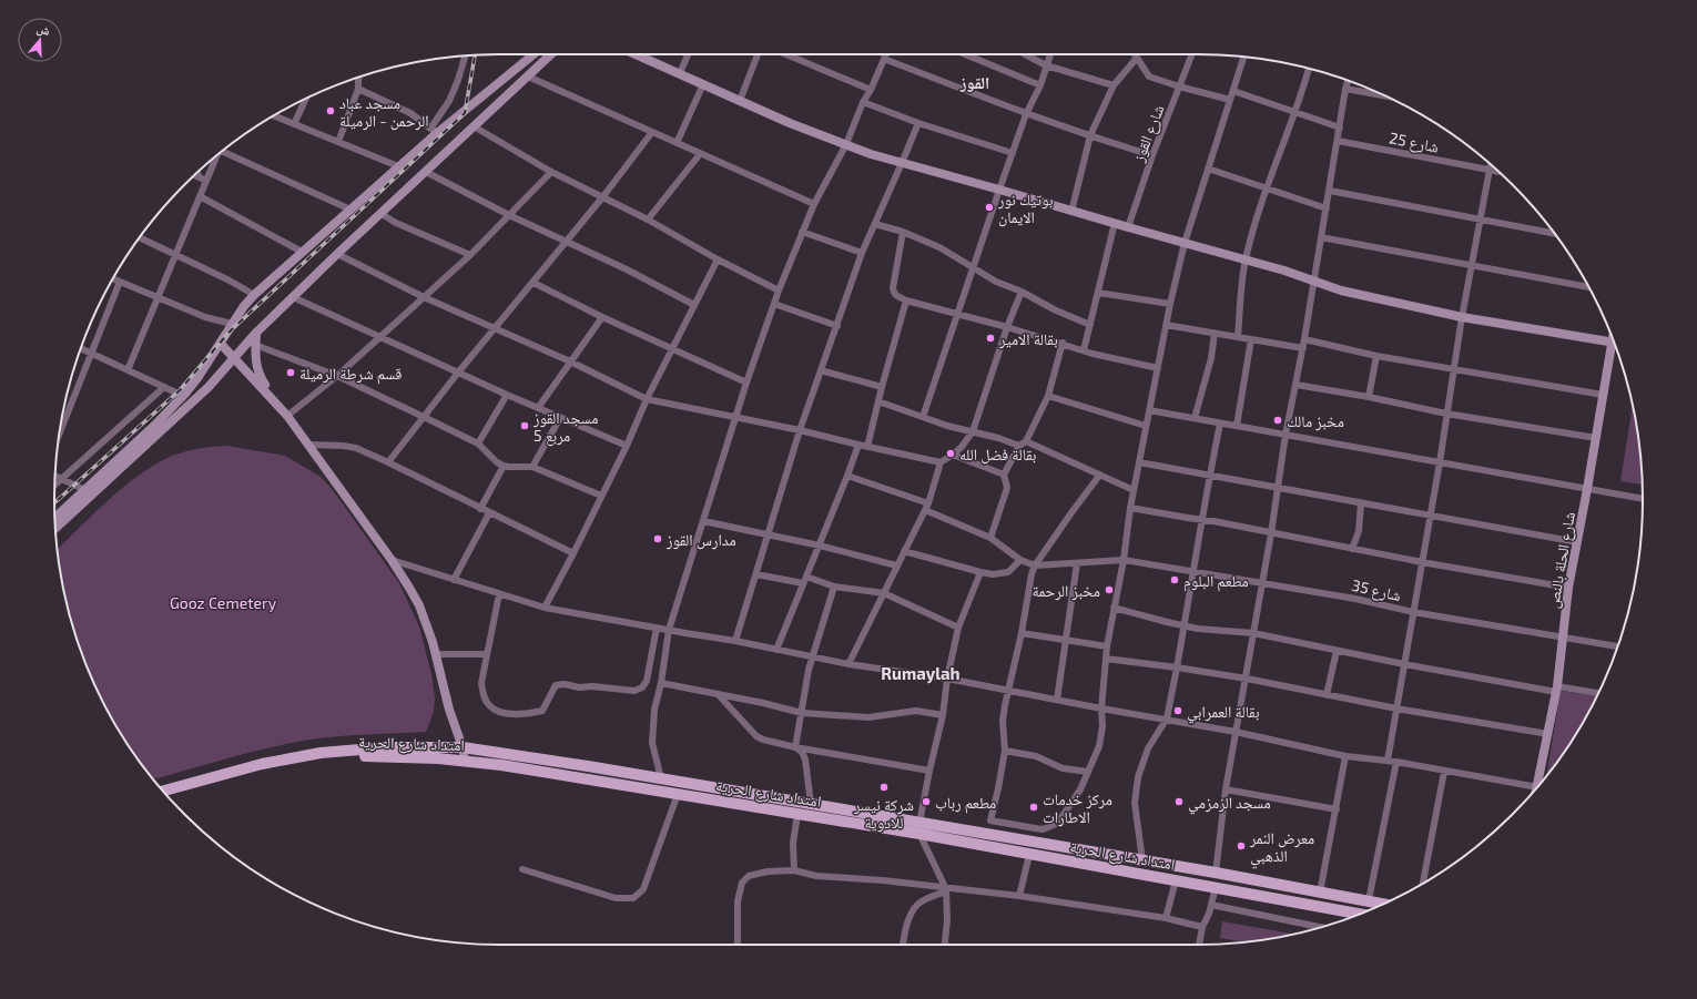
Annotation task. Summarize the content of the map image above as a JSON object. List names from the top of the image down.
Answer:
{
  "streets": {
    "main road": ["امتداد شارع الحرية"],
    "street": [
      "شارع القوز",
      "شارع 25",
      "شارع الحلة بالنص",
      "شارع 35"
    ]
  },
  "crossings": [
    ["شارع الحلة بالنص", "شارع 35"]
  ],
  "districts": ["القوز", "Rumaylah"],
  "parks": ["Gooz Cemetery"],
  "places": [
    "مسجد عباد الرحمن - الرميلة",
    "بوتيك نور الايمان",
    "بقالة الامير",
    "قسم شرطة الرميلة",
    "مخبز مالك",
    "مسجد القوز مربع 5",
    "بقالة فضل الله",
    "مدارس القوز",
    "مطعم البلوم",
    "مخبز الرحمة",
    "بقالة العمرابي",
    "شركة نيسر للادوية",
    "مطعم رباب",
    "مسجد الزمزمي",
    "مركز خدمات الاطارات",
    "معرض النمر الذهبي"
  ],
  "north": "top"
}
